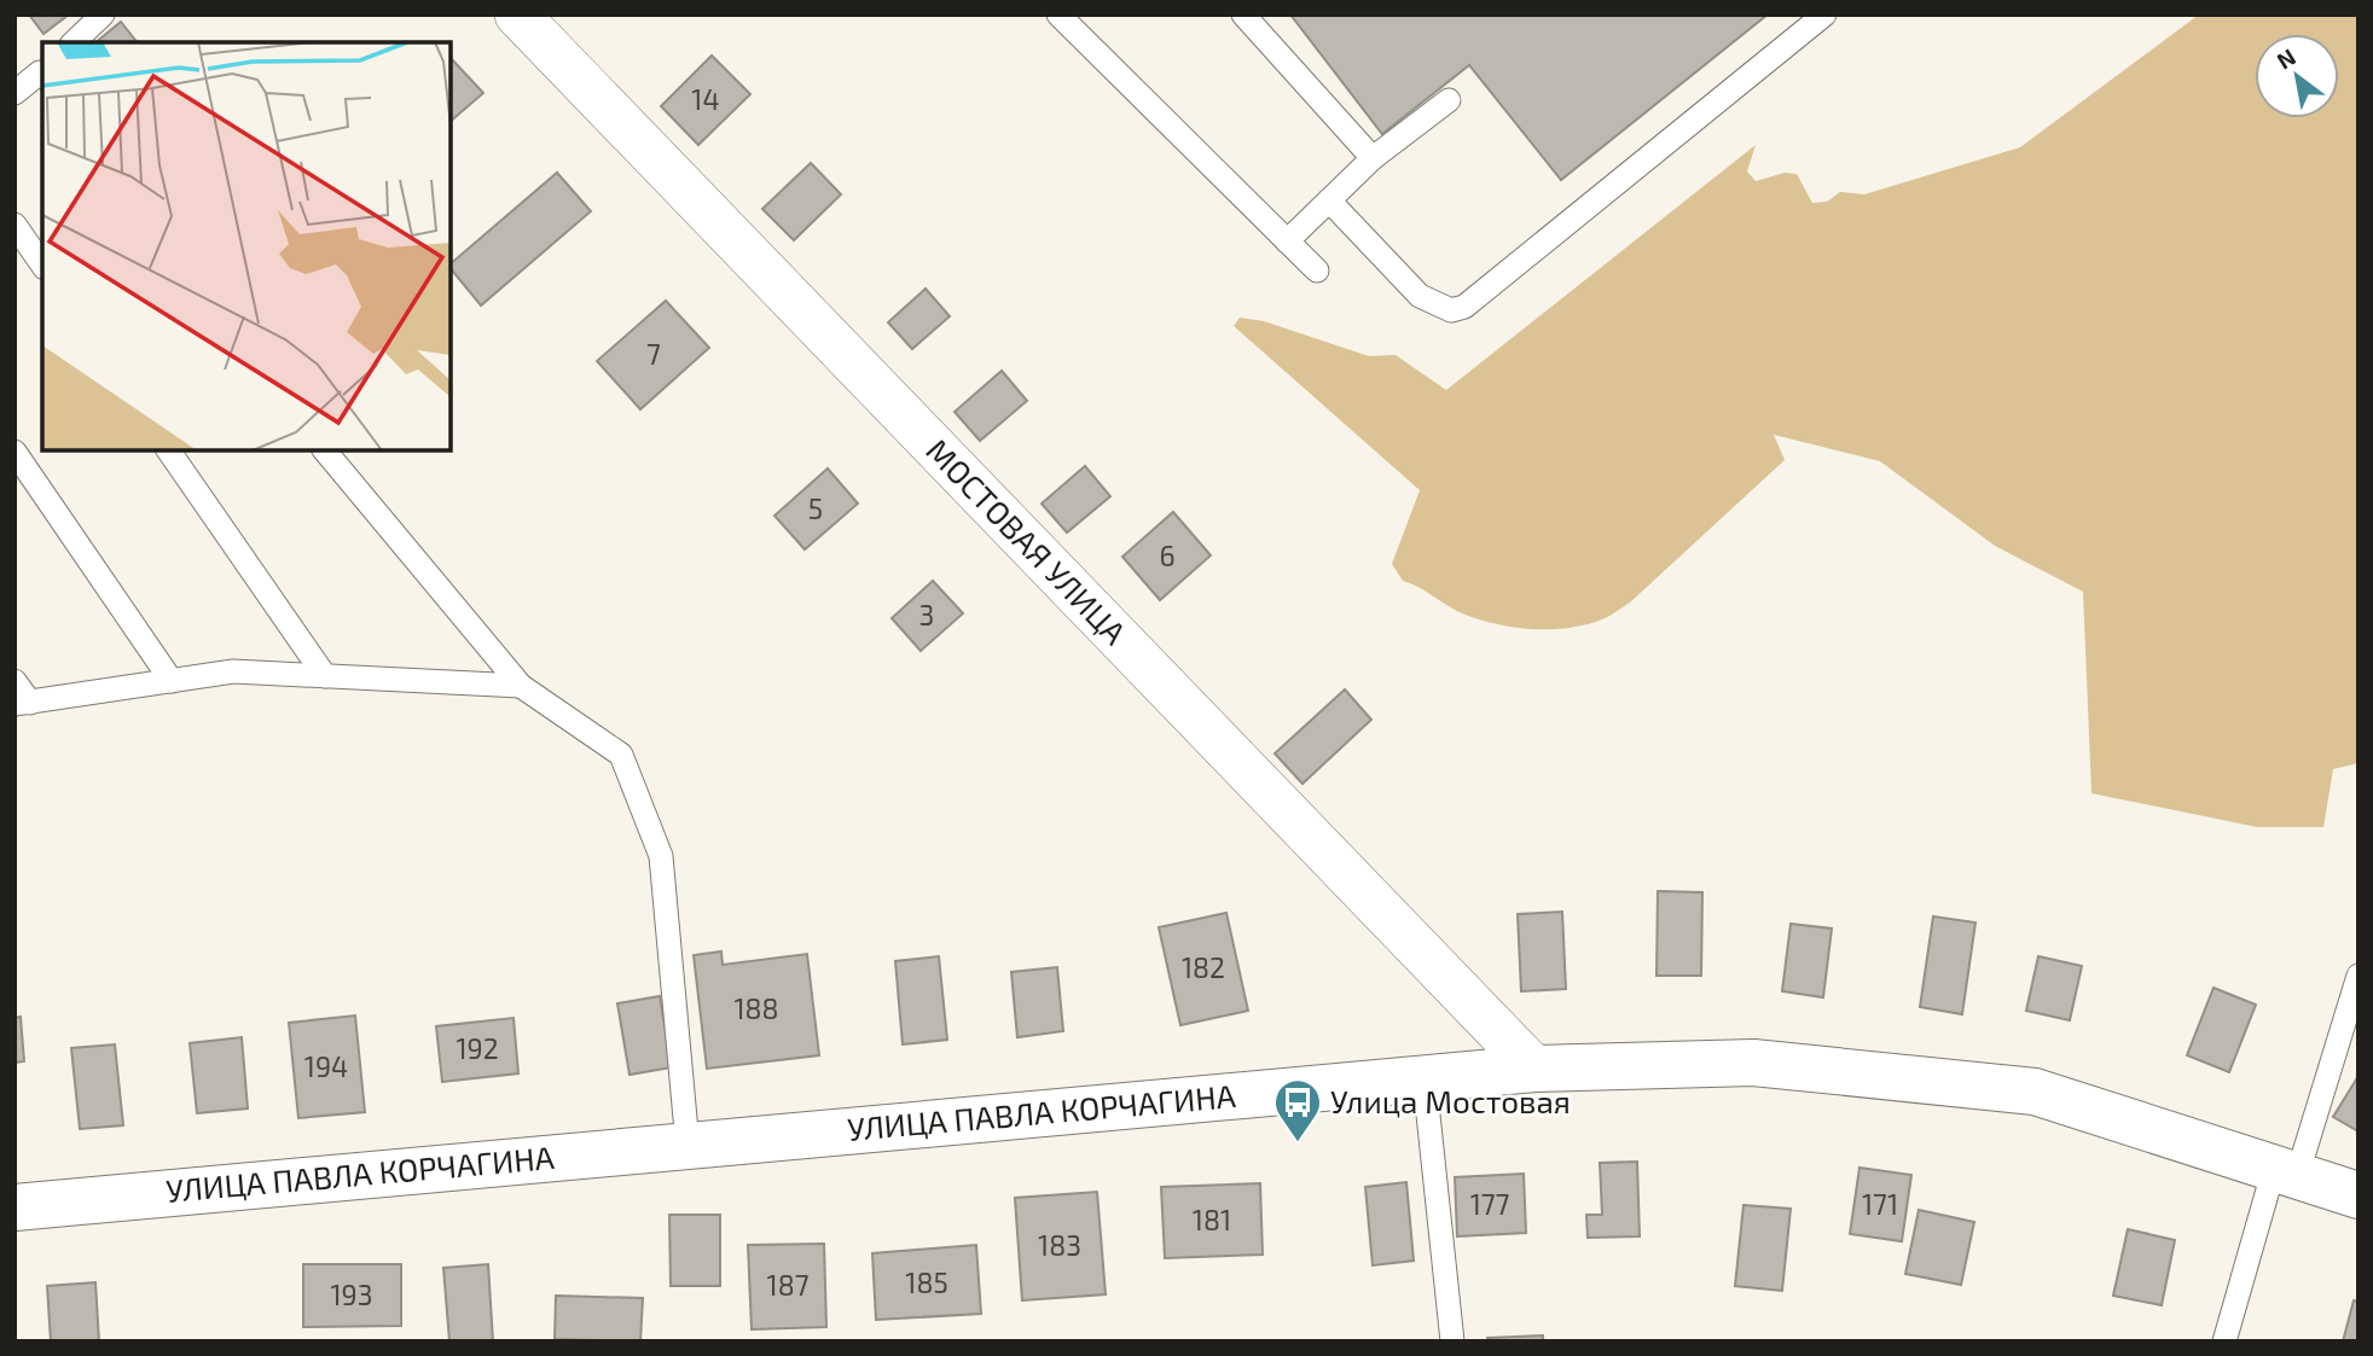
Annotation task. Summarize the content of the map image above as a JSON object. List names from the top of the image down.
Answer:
{
  "streets": {
    "main road": ["УЛИЦА ПАВЛА КОРЧАГИНА"],
    "street": ["МОСТОВАЯ УЛИЦА"]
  },
  "crossings": [
    ["МОСТОВАЯ УЛИЦА", "УЛИЦА ПАВЛА КОРЧАГИНА"]
  ],
  "places": {
    "bus stop": ["Улица Мостовая"]
  },
  "house_numbers": [
    "14",
    "7",
    "5",
    "6",
    "3",
    "182",
    "188",
    "192",
    "194",
    "177",
    "171",
    "181",
    "183",
    "185",
    "187",
    "193"
  ],
  "north": "top left"
}
